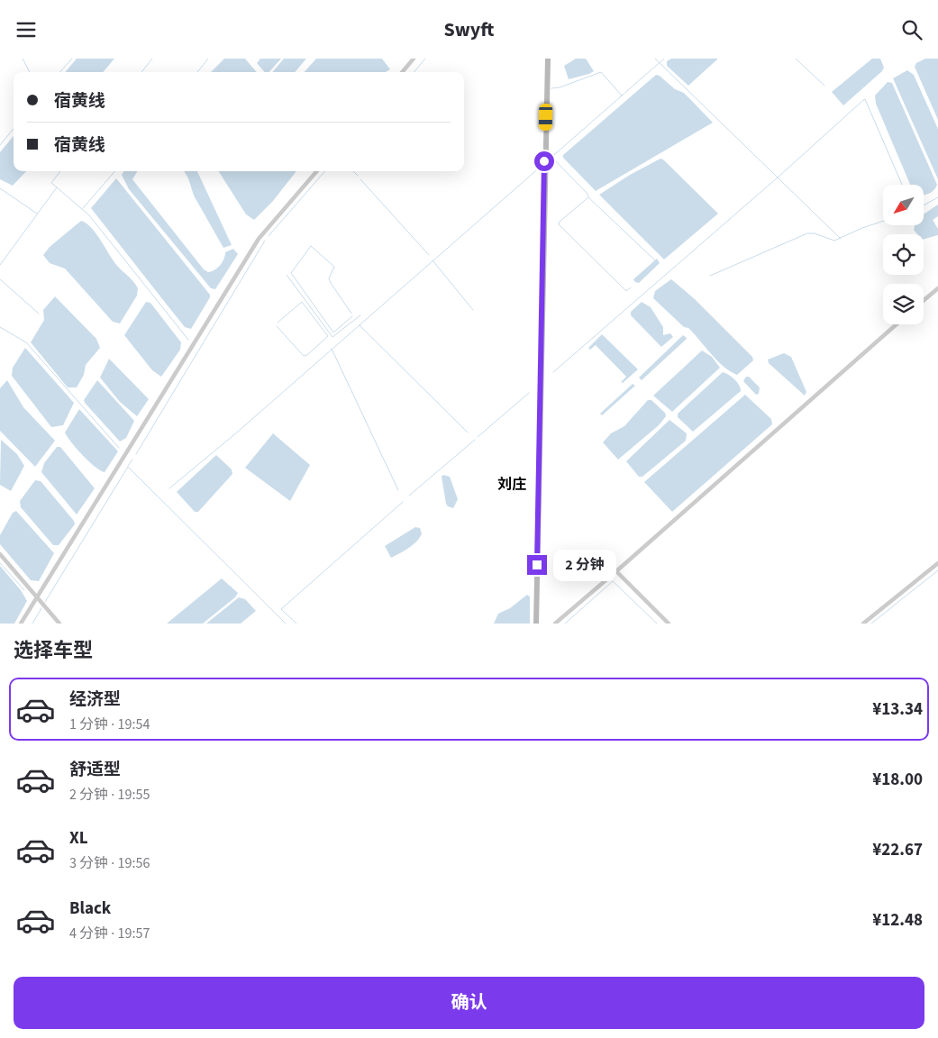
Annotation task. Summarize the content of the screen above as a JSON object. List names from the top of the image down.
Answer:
{
  "districts": ["刘庄"],
  "north": "bottom left",
  "page": {
    "header": "Swyft",
    "banner": ["宿黄线", "宿黄线"],
    "bubble": "2 分钟",
    "heading": "选择车型",
    "list": [
      {
        "name": "经济型",
        "note": "1 分钟 · 19:54",
        "value": "¥13.34"
      },
      {
        "name": "舒适型",
        "note": "2 分钟 · 19:55",
        "value": "¥18.00"
      },
      {
        "name": "XL",
        "note": "3 分钟 · 19:56",
        "value": "¥22.67"
      },
      {
        "name": "Black",
        "note": "4 分钟 · 19:57",
        "value": "¥12.48"
      }
    ],
    "buttons": "确认"
  }
}
